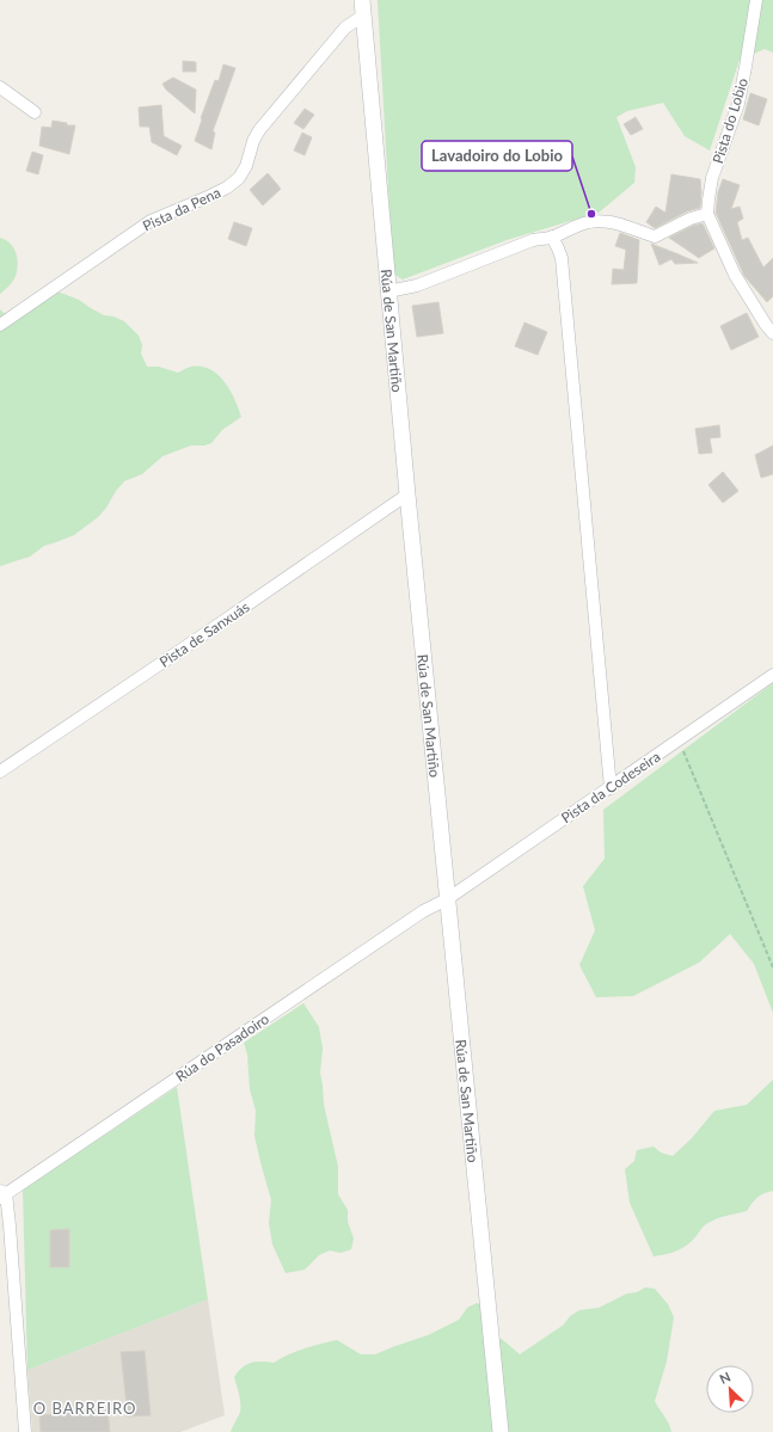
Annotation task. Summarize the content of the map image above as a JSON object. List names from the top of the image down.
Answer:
{
  "streets": {
    "street": [
      "Pista do Lobio",
      "Pista da Pena",
      "Rúa de San Martiño",
      "Pista de Sanxuás",
      "Pista da Codeseira",
      "Rúa do Pasadoiro"
    ]
  },
  "crossings": [
    ["Pista da Pena", "Rúa de San Martiño"],
    ["Rúa de San Martiño", "Pista de Sanxuás"],
    ["Rúa de San Martiño", "Pista da Codeseira"],
    ["Rúa de San Martiño", "Rúa do Pasadoiro"],
    ["Pista da Codeseira", "Rúa do Pasadoiro"]
  ],
  "districts": ["O BARREIRO"],
  "places": ["Lavadoiro do Lobio"],
  "north": "top left"
}
